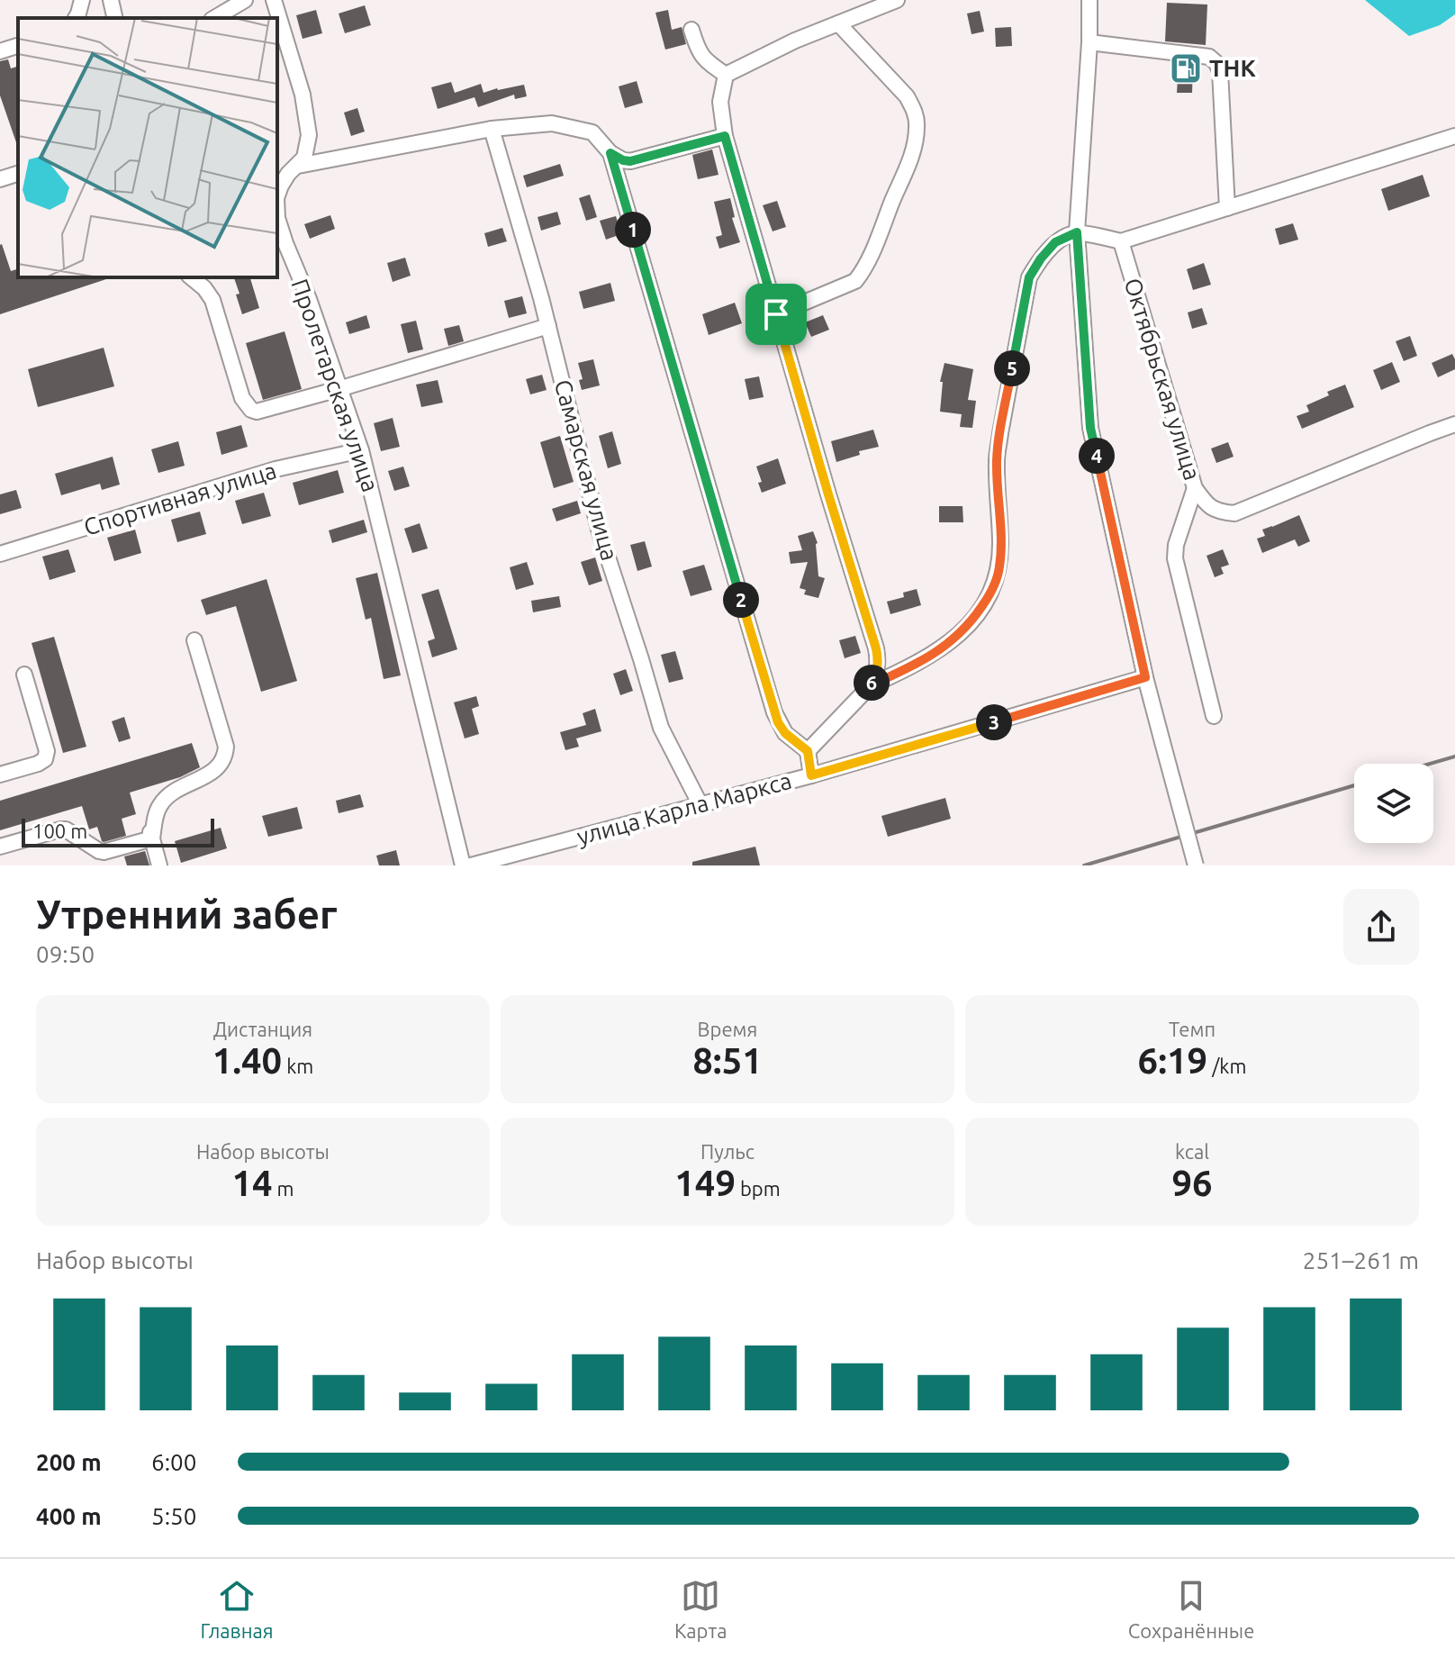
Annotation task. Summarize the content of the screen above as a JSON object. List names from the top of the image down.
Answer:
{
  "streets": {
    "street": [
      "Октябрьская улица",
      "Пролетарская улица",
      "Самарская улица",
      "Спортивная улица",
      "улица Карла Маркса"
    ]
  },
  "crossings": [
    ["Пролетарская улица", "Спортивная улица"],
    ["Самарская улица", "улица Карла Маркса"]
  ],
  "places": {
    "fuel station": ["ТНК"]
  },
  "scale_bar": "100 m",
  "page": {
    "pins": [
      "1",
      "5",
      "4",
      "2",
      "6",
      "3"
    ],
    "scale": "100 m",
    "heading": ["Утренний забег", "09:50"],
    "stats": [
      ["Дистанция", "1.40 km"],
      ["Время", "8:51"],
      ["Темп", "6:19 /km"],
      ["Набор высоты", "14 m"],
      ["Пульс", "149 bpm"],
      ["kcal", "96"]
    ],
    "chart": ["Набор высоты", "251–261 m"],
    "list": [
      {
        "name": "200 m",
        "note": "6:00"
      },
      {
        "name": "400 m",
        "note": "5:50"
      }
    ],
    "tabs": ["Главная", "Карта", "Сохранённые"]
  }
}
